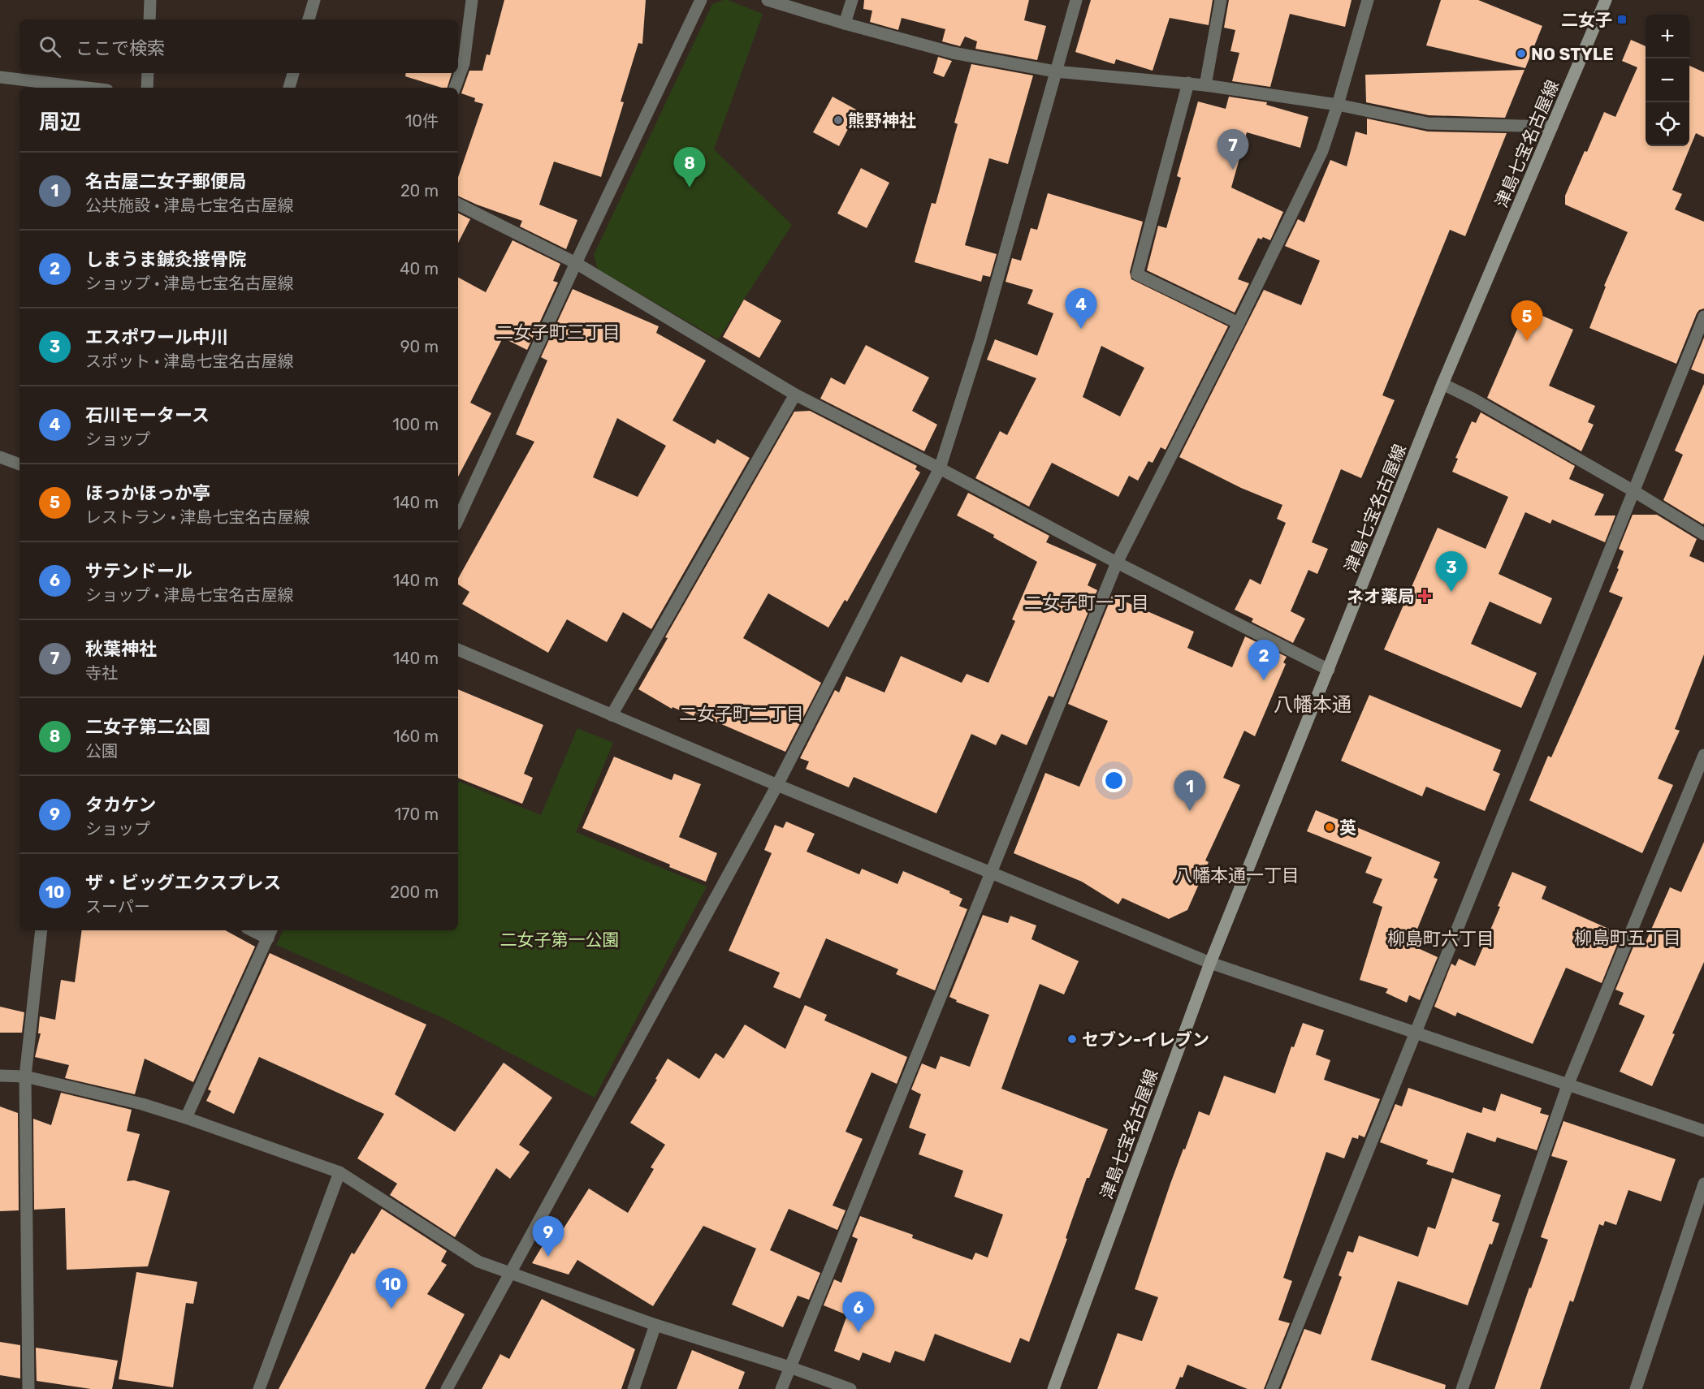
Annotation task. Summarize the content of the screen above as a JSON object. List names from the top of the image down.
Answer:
{
  "streets": {
    "main road": ["津島七宝名古屋線"]
  },
  "districts": [
    "二女子町三丁目",
    "二女子町一丁目",
    "八幡本通",
    "二女子町二丁目",
    "八幡本通一丁目",
    "柳島町五丁目",
    "柳島町六丁目"
  ],
  "parks": ["二女子第一公園"],
  "places": {
    "transit": ["二女子"],
    "other": [
      "NO STYLE",
      "熊野神社",
      "英",
      "セブン-イレブン"
    ],
    "health": ["ネオ薬局"]
  },
  "page": {
    "map_buttons": ["+", "−"],
    "search": "ここで検索",
    "heading": ["周辺", "10件"],
    "pins": [
      "7",
      "8",
      "4",
      "5",
      "3",
      "2",
      "1",
      "9",
      "10",
      "6"
    ],
    "list": [
      {
        "mark": "1",
        "name": "名古屋二女子郵便局",
        "note": "公共施設 · 津島七宝名古屋線",
        "value": "20 m"
      },
      {
        "mark": "2",
        "name": "しまうま鍼灸接骨院",
        "note": "ショップ · 津島七宝名古屋線",
        "value": "40 m"
      },
      {
        "mark": "3",
        "name": "エスポワール中川",
        "note": "スポット · 津島七宝名古屋線",
        "value": "90 m"
      },
      {
        "mark": "4",
        "name": "石川モータース",
        "note": "ショップ",
        "value": "100 m"
      },
      {
        "mark": "5",
        "name": "ほっかほっか亭",
        "note": "レストラン · 津島七宝名古屋線",
        "value": "140 m"
      },
      {
        "mark": "6",
        "name": "サテンドール",
        "note": "ショップ · 津島七宝名古屋線",
        "value": "140 m"
      },
      {
        "mark": "7",
        "name": "秋葉神社",
        "note": "寺社",
        "value": "140 m"
      },
      {
        "mark": "8",
        "name": "二女子第二公園",
        "note": "公園",
        "value": "160 m"
      },
      {
        "mark": "9",
        "name": "タカケン",
        "note": "ショップ",
        "value": "170 m"
      },
      {
        "mark": "10",
        "name": "ザ・ビッグエクスプレス",
        "note": "スーパー",
        "value": "200 m"
      }
    ]
  }
}
